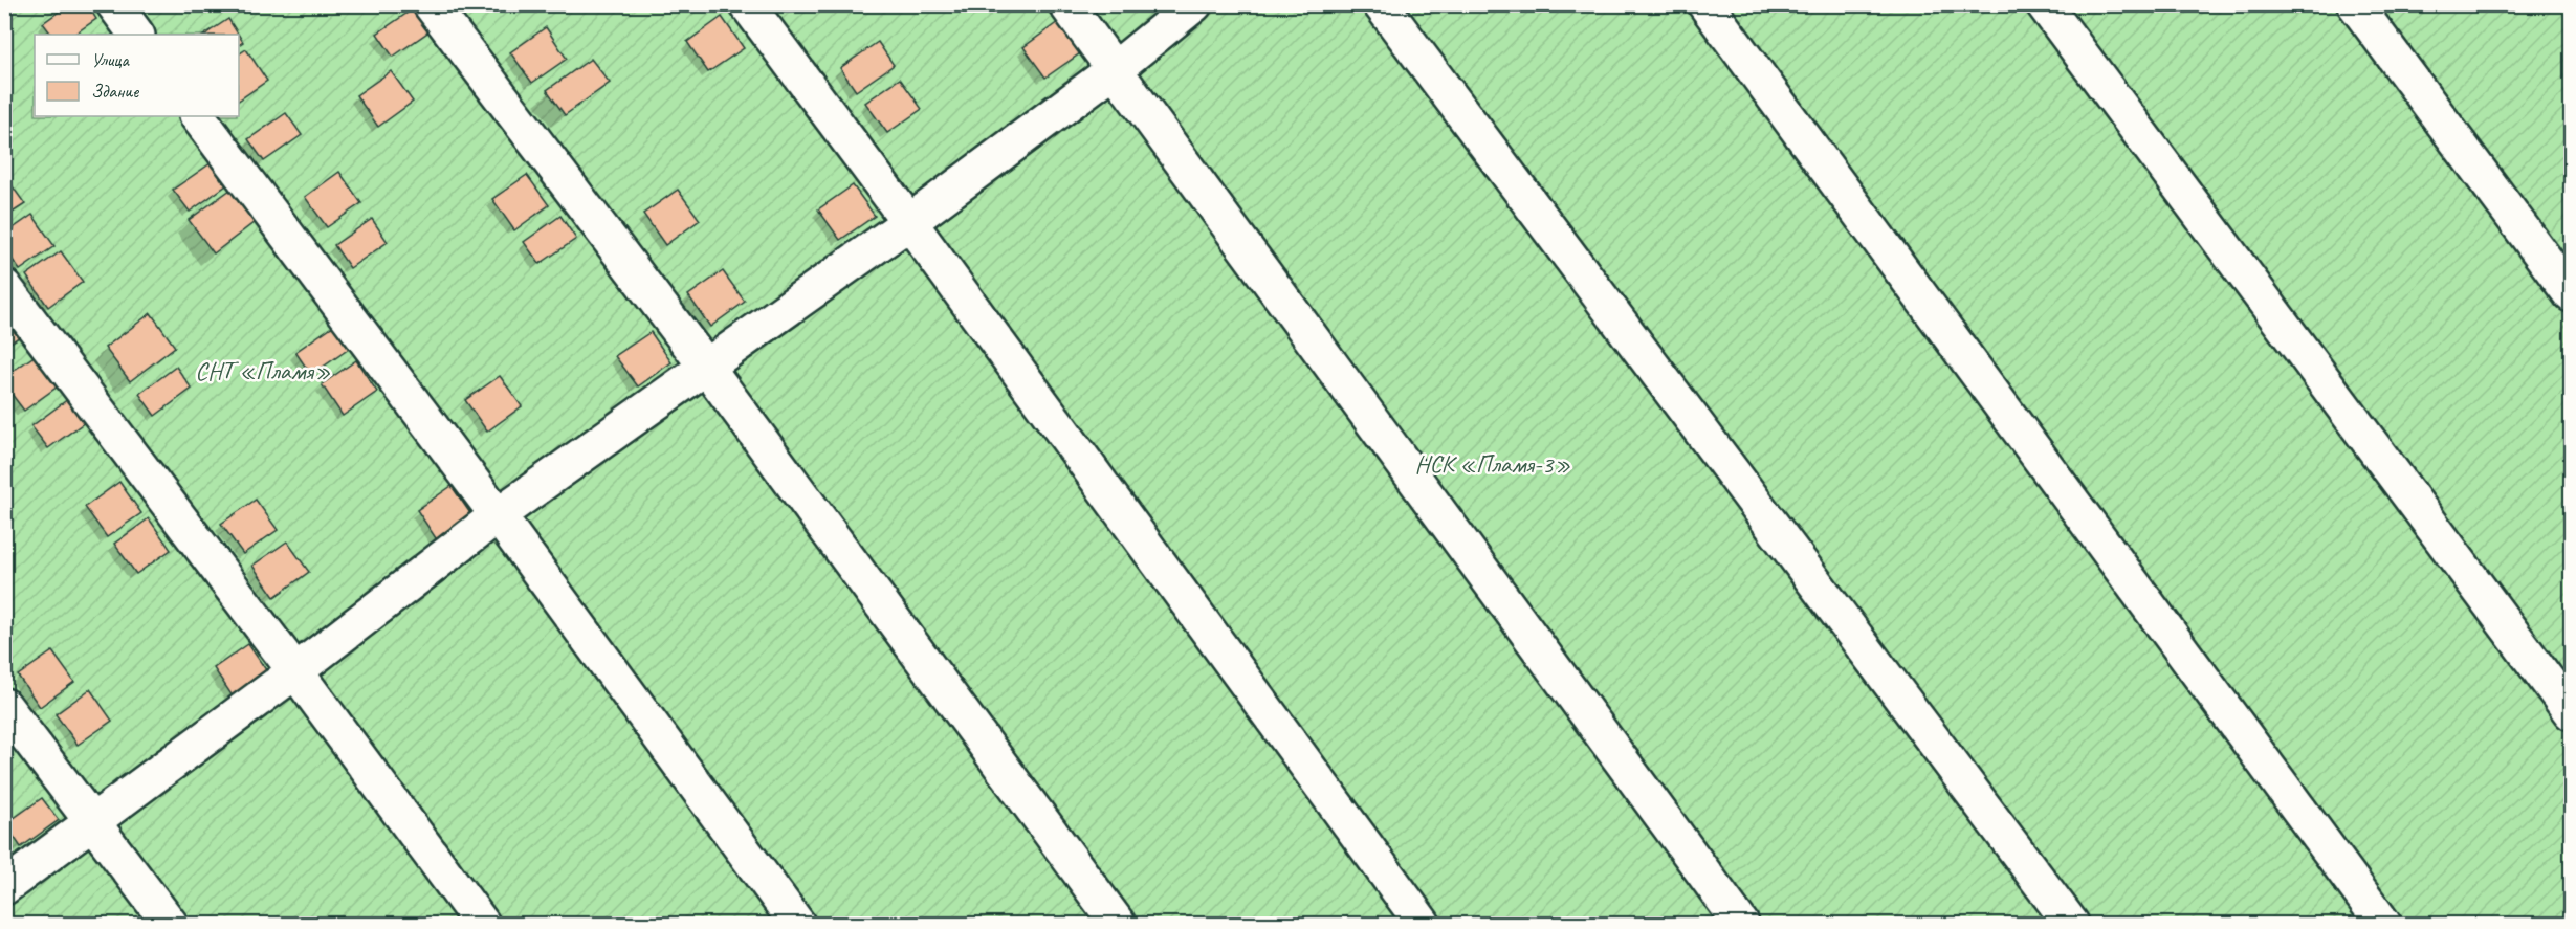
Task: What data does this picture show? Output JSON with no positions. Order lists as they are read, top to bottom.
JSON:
{
  "parks": ["СНТ «Пламя»", "НСК «Пламя-3»"],
  "legend": ["Улица", "Здание"]
}
